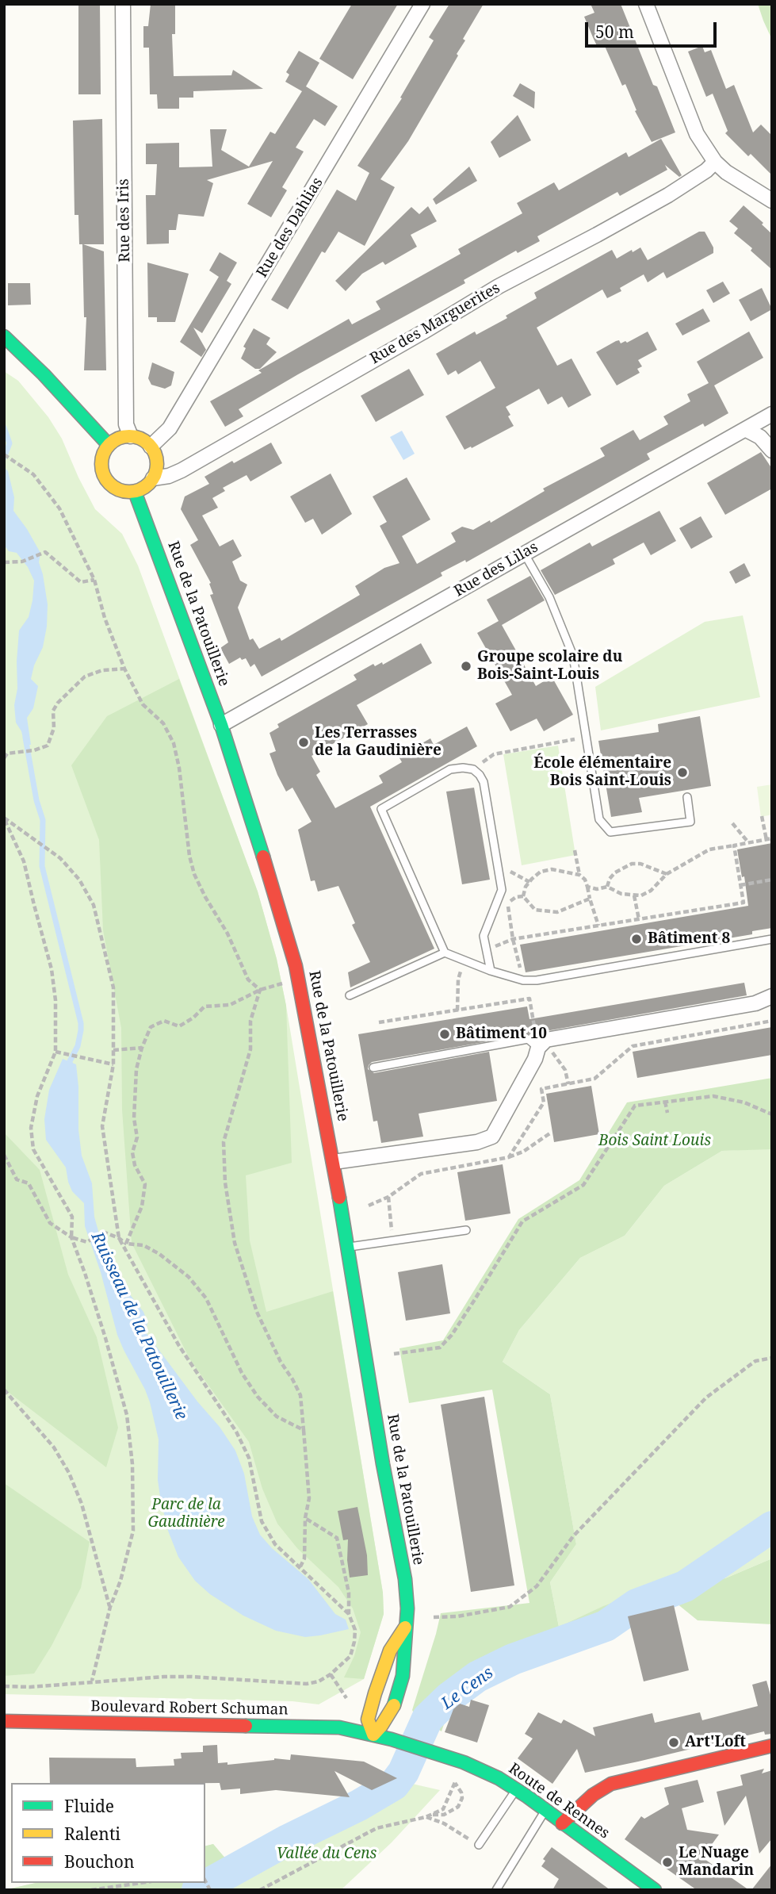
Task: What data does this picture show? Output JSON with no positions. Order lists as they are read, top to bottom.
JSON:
{
  "streets": {
    "street": [
      "Rue des Iris",
      "Rue des Dahlias",
      "Rue des Marguerites",
      "Rue des Lilas",
      "Rue de la Patouillerie",
      "Boulevard Robert Schuman",
      "Route de Rennes"
    ]
  },
  "crossings": [
    ["Rue des Iris", "Rue des Dahlias"],
    ["Rue des Iris", "Rue des Marguerites"],
    ["Rue des Iris", "Rue de la Patouillerie"],
    ["Rue des Dahlias", "Rue des Marguerites"],
    ["Rue des Dahlias", "Rue de la Patouillerie"],
    ["Rue des Marguerites", "Rue de la Patouillerie"],
    ["Rue des Lilas", "Rue de la Patouillerie"],
    ["Rue de la Patouillerie", "Boulevard Robert Schuman"],
    ["Rue de la Patouillerie", "Route de Rennes"],
    ["Boulevard Robert Schuman", "Route de Rennes"]
  ],
  "water": ["Ruisseau de la Patouillerie", "Le Cens"],
  "parks": ["Bois Saint Louis", "Parc de la Gaudinière", "Vallée du Cens"],
  "places": [
    "Groupe scolaire du Bois-Saint-Louis",
    "Les Terrasses de la Gaudinière",
    "École élémentaire Bois Saint-Louis",
    "Bâtiment 8",
    "Bâtiment 10",
    "Art'Loft",
    "Le Nuage Mandarin"
  ],
  "legend": ["Fluide", "Ralenti", "Bouchon"],
  "scale_bar": "50 m"
}
